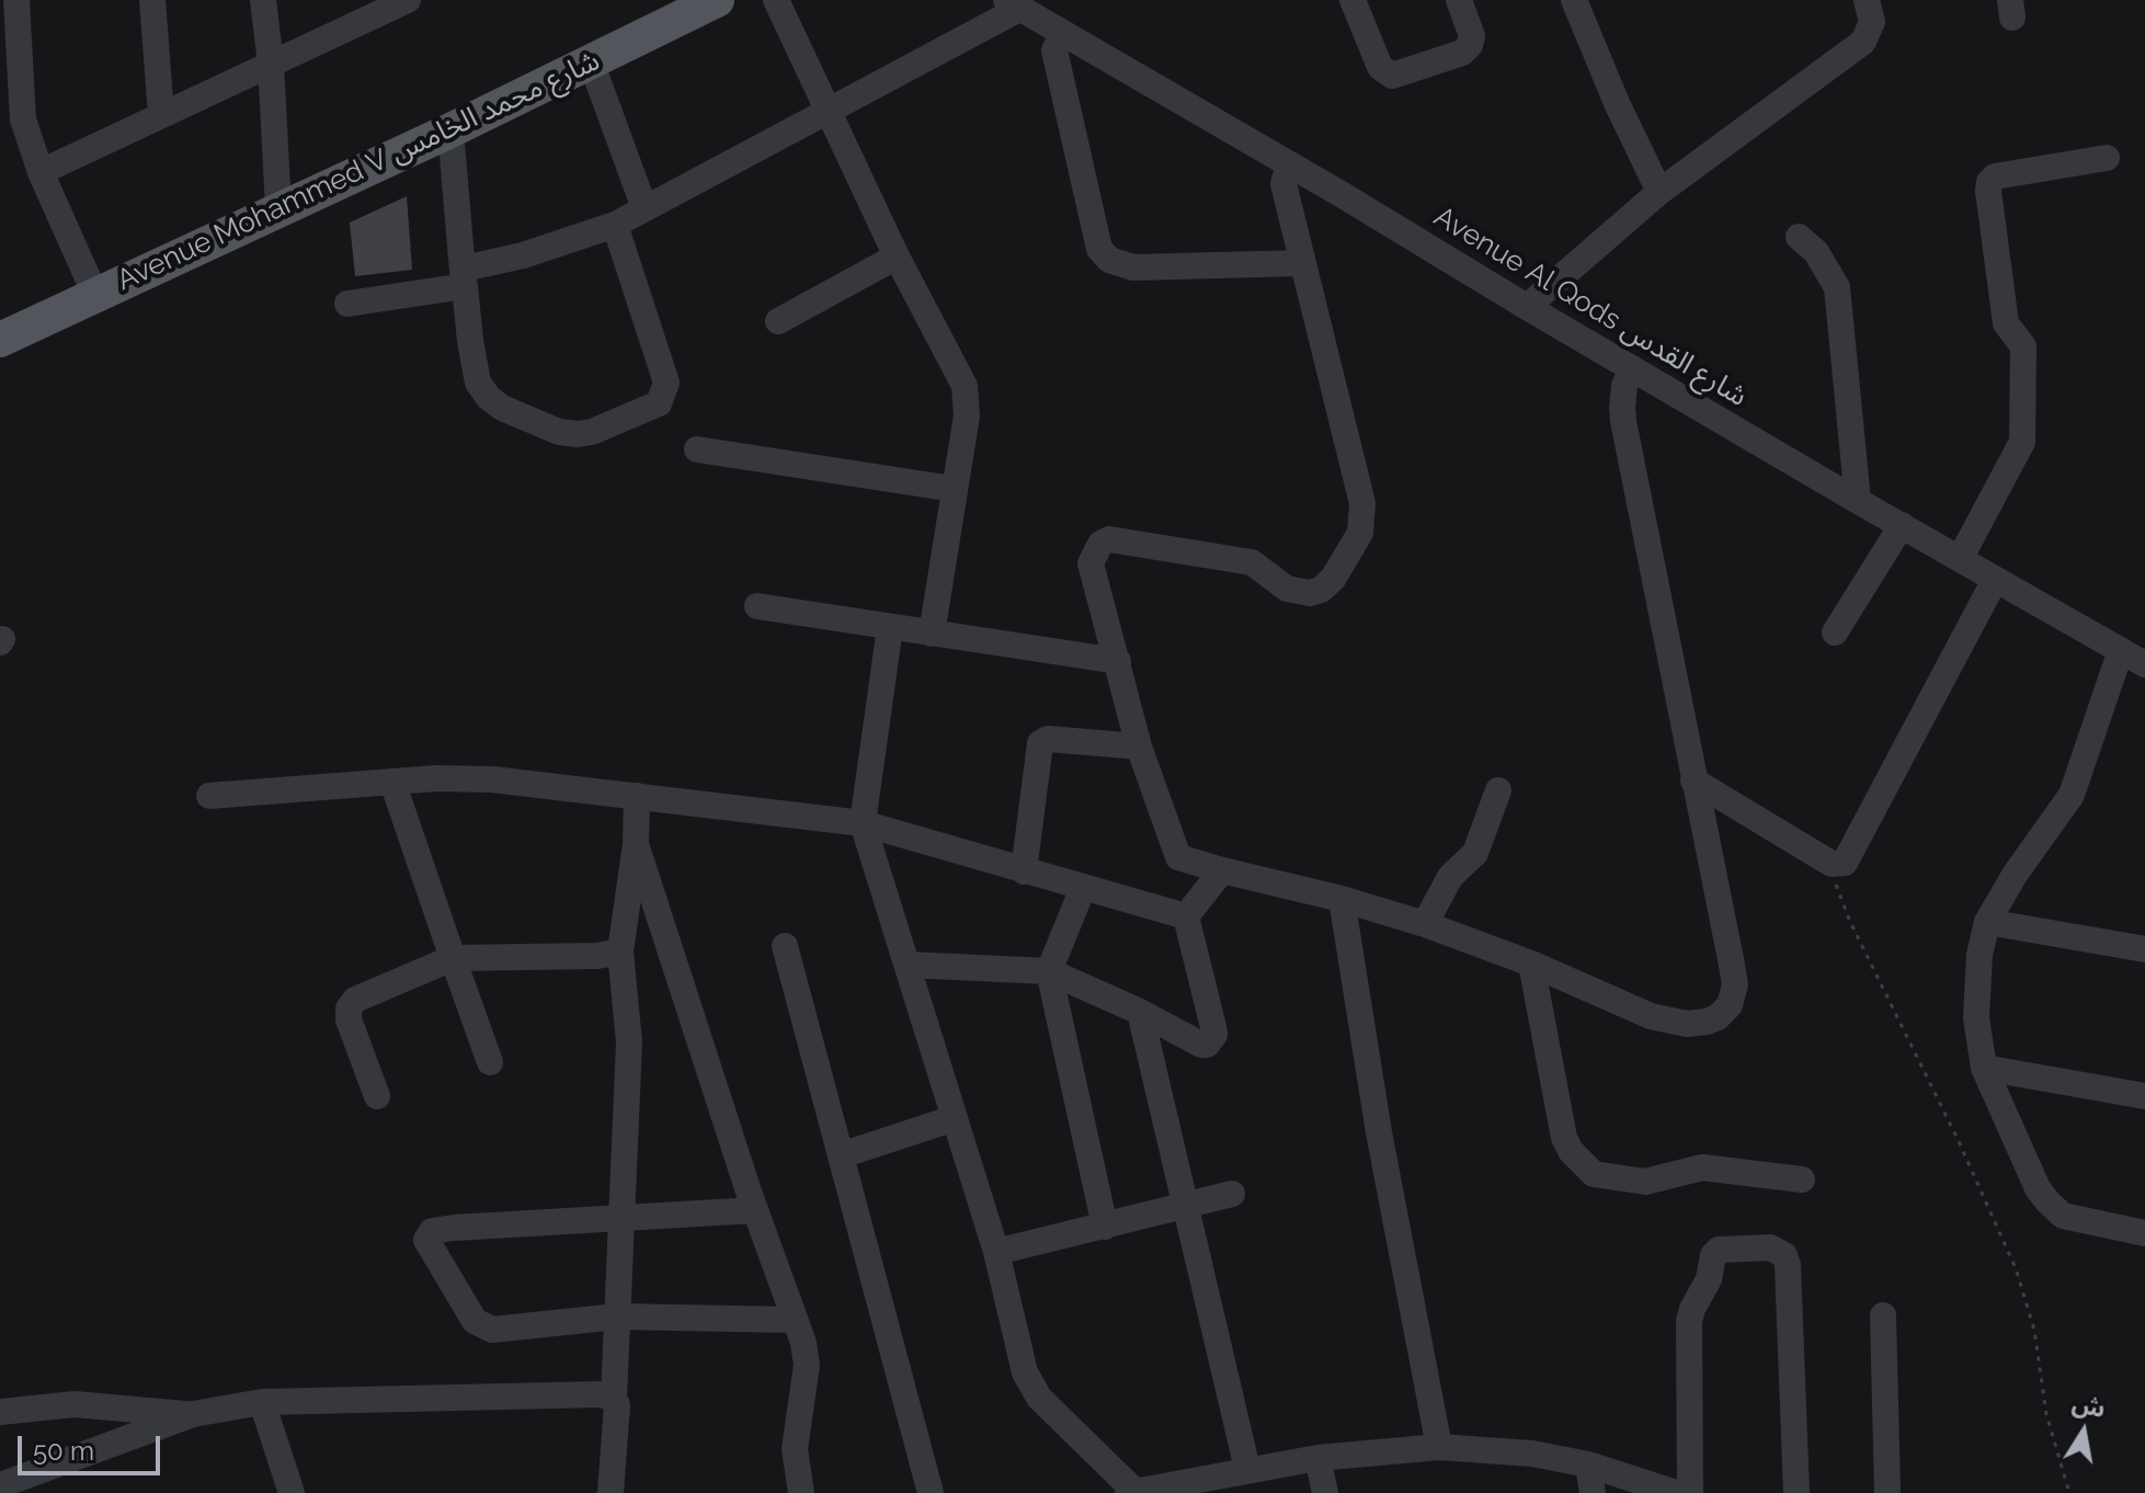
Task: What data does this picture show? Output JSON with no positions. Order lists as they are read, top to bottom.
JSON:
{
  "streets": {
    "main road": ["Avenue Mohammed V شارع محمد الخامس"],
    "street": ["Avenue Al Qods شارع القدس"]
  },
  "scale_bar": "50 m",
  "north": "top"
}
